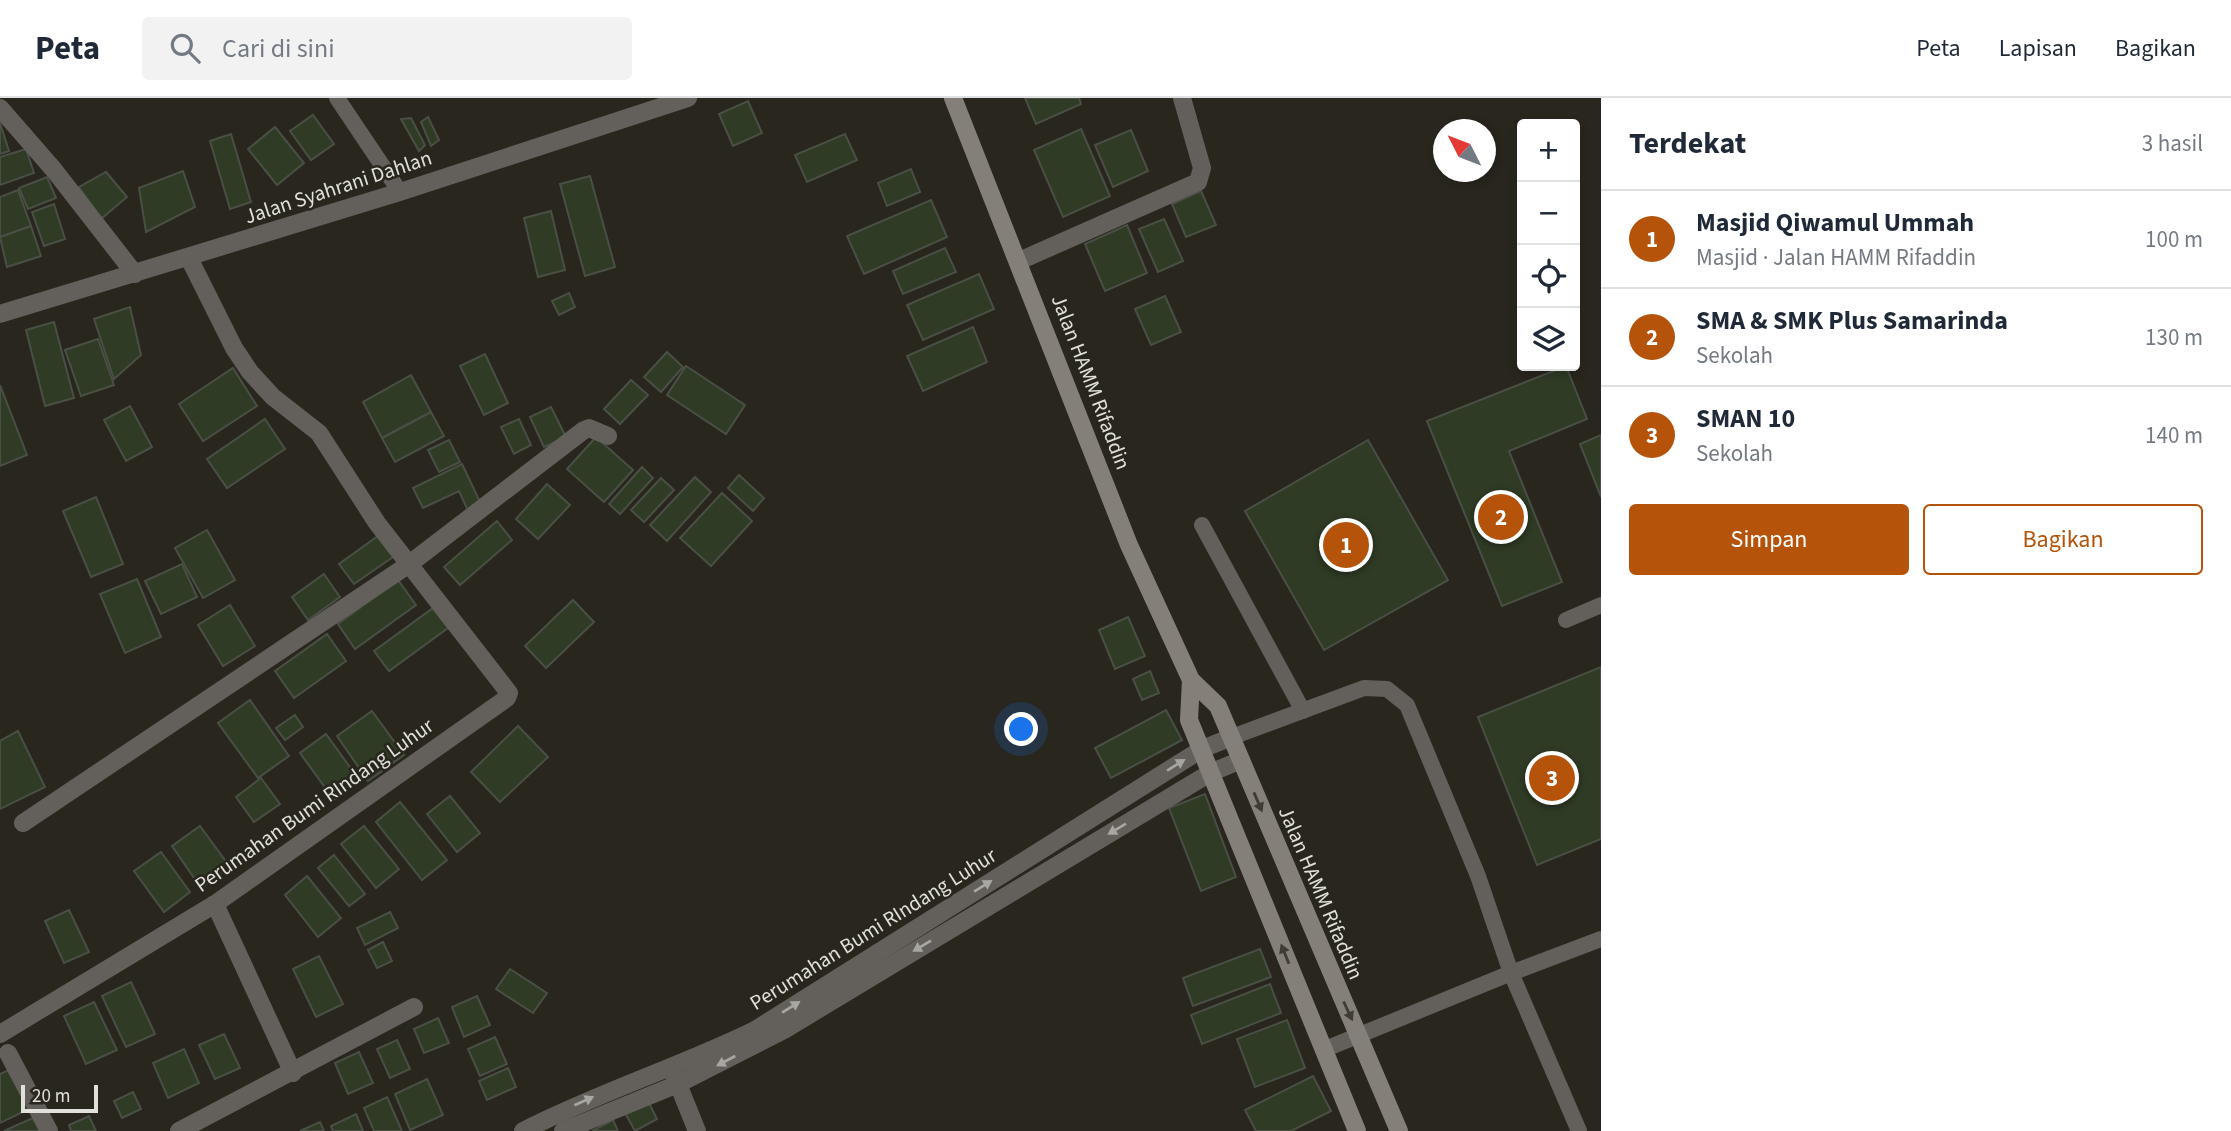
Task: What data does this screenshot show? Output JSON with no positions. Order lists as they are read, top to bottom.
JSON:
{
  "streets": {
    "main road": ["Jalan HAMM Rifaddin"],
    "street": ["Jalan Syahrani Dahlan", "Perumahan Bumi RIndang Luhur"]
  },
  "crossings": [
    ["Jalan HAMM Rifaddin", "Perumahan Bumi RIndang Luhur"]
  ],
  "scale_bar": "20 m",
  "north": "top left",
  "page": {
    "header": "Peta",
    "search": "Cari di sini",
    "nav": ["Peta", "Lapisan", "Bagikan"],
    "heading": ["Terdekat", "3 hasil"],
    "map_buttons": ["+", "−"],
    "list": [
      {
        "mark": "1",
        "name": "Masjid Qiwamul Ummah",
        "note": "Masjid · Jalan HAMM Rifaddin",
        "value": "100 m"
      },
      {
        "mark": "2",
        "name": "SMA & SMK Plus Samarinda",
        "note": "Sekolah",
        "value": "130 m"
      },
      {
        "mark": "3",
        "name": "SMAN 10",
        "note": "Sekolah",
        "value": "140 m"
      }
    ],
    "buttons": ["Simpan", "Bagikan"],
    "pins": ["2", "1", "3"],
    "scale": "20 m"
  }
}
